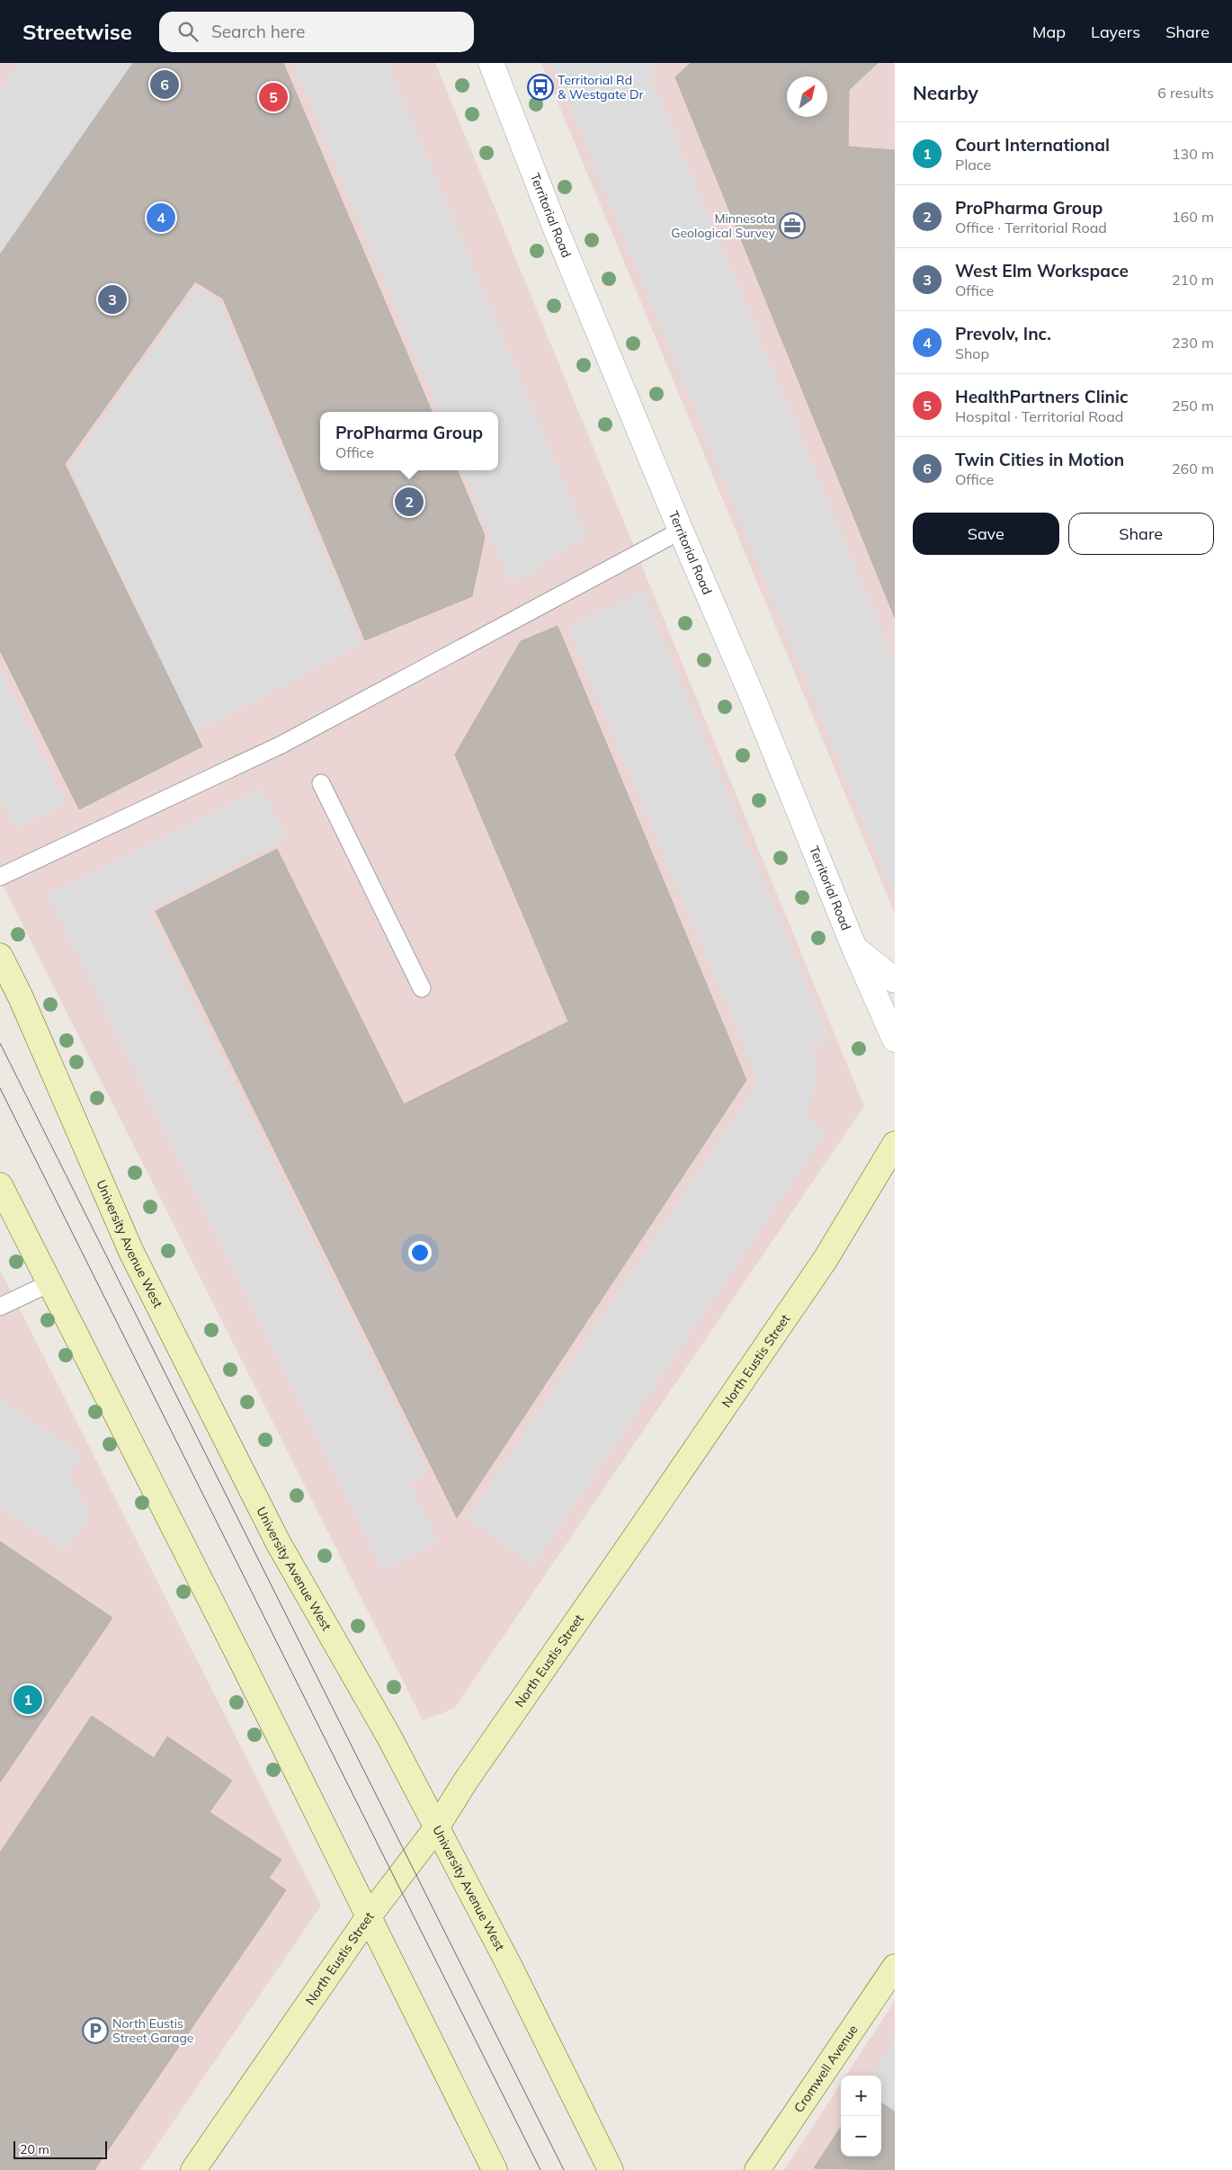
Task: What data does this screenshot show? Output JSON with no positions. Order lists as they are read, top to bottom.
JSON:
{
  "streets": {
    "main road": ["University Avenue West", "North Eustis Street", "Cromwell Avenue"],
    "street": ["Territorial Road"]
  },
  "crossings": [
    ["University Avenue West", "North Eustis Street"]
  ],
  "places": {
    "bus stop": ["Territorial Rd & Westgate Dr"],
    "office": ["Minnesota Geological Survey"],
    "parking": ["North Eustis Street Garage"]
  },
  "scale_bar": "20 m",
  "north": "top right",
  "page": {
    "header": "Streetwise",
    "search": "Search here",
    "nav": ["Map", "Layers", "Share"],
    "heading": ["Nearby", "6 results"],
    "pins": [
      "6",
      "5",
      "4",
      "3",
      "2",
      "1"
    ],
    "list": [
      {
        "mark": "1",
        "name": "Court International",
        "note": "Place",
        "value": "130 m"
      },
      {
        "mark": "2",
        "name": "ProPharma Group",
        "note": "Office · Territorial Road",
        "value": "160 m"
      },
      {
        "mark": "3",
        "name": "West Elm Workspace",
        "note": "Office",
        "value": "210 m"
      },
      {
        "mark": "4",
        "name": "Prevolv, Inc.",
        "note": "Shop",
        "value": "230 m"
      },
      {
        "mark": "5",
        "name": "HealthPartners Clinic",
        "note": "Hospital · Territorial Road",
        "value": "250 m"
      },
      {
        "mark": "6",
        "name": "Twin Cities in Motion",
        "note": "Office",
        "value": "260 m"
      }
    ],
    "popup": ["ProPharma Group", "Office"],
    "buttons": ["Save", "Share"],
    "map_buttons": ["+", "−"],
    "scale": "20 m"
  }
}
